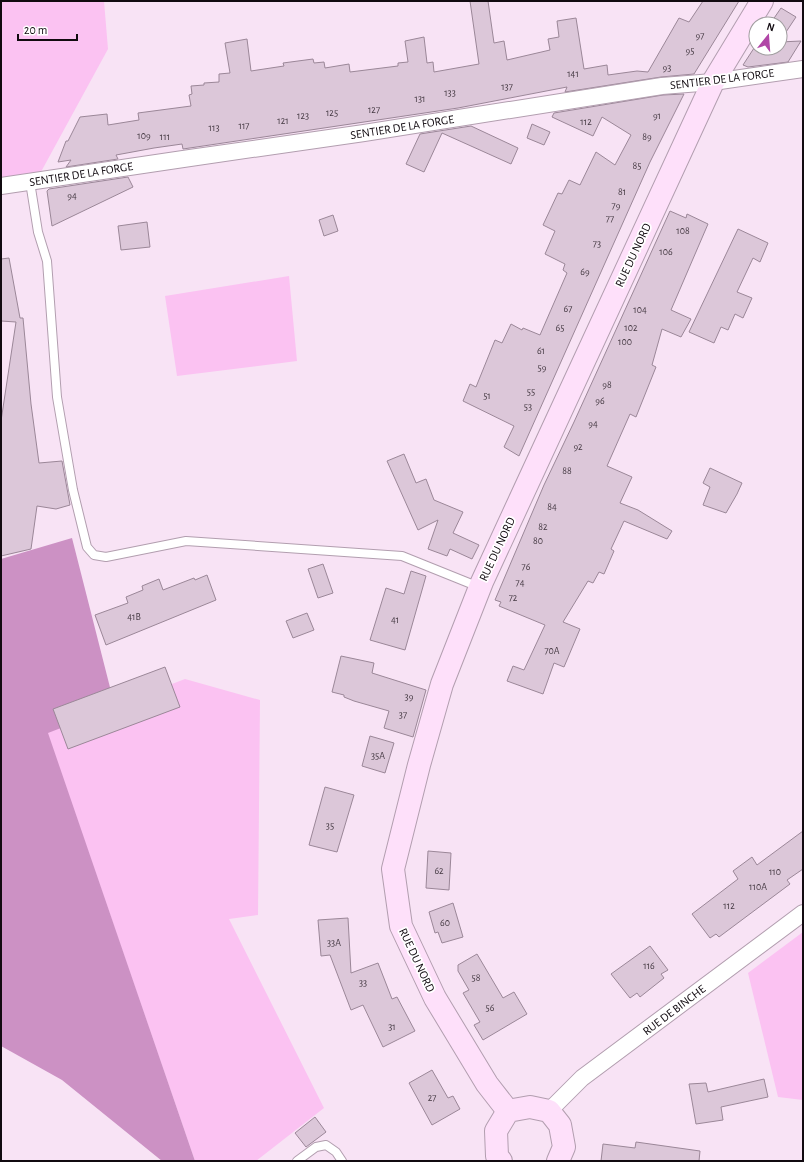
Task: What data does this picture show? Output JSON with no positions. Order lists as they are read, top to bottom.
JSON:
{
  "streets": {
    "street": ["SENTIER DE LA FORGE", "RUE DU NORD", "RUE DE BINCHE"]
  },
  "crossings": [
    ["SENTIER DE LA FORGE", "RUE DU NORD"]
  ],
  "house_numbers": [
    "97",
    "95",
    "93",
    "141",
    "137",
    "133",
    "131",
    "127",
    "125",
    "123",
    "91",
    "121",
    "112",
    "117",
    "113",
    "109",
    "111",
    "89",
    "85",
    "81",
    "94",
    "79",
    "77",
    "108",
    "73",
    "106",
    "69",
    "67",
    "104",
    "65",
    "102",
    "100",
    "61",
    "59",
    "98",
    "55",
    "51",
    "96",
    "53",
    "94",
    "92",
    "88",
    "84",
    "82",
    "80",
    "76",
    "74",
    "72",
    "41B",
    "41",
    "70A",
    "39",
    "37",
    "35A",
    "35",
    "62",
    "110",
    "110A",
    "112",
    "60",
    "33A",
    "116",
    "58",
    "33",
    "56",
    "31",
    "27"
  ],
  "scale_bar": "20 m",
  "north": "top"
}
